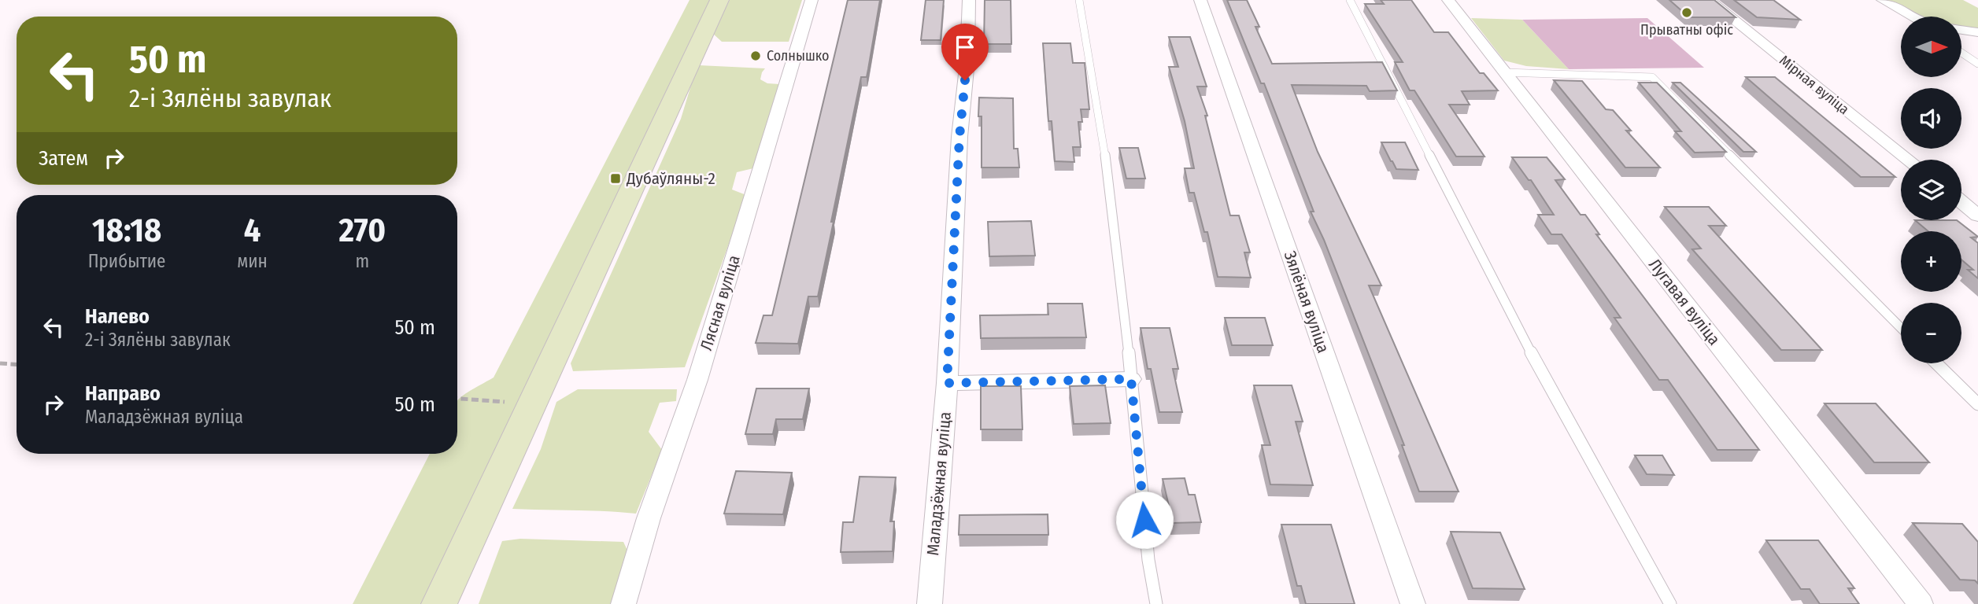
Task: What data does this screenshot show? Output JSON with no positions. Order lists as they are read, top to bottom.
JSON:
{
  "streets": {
    "street": [
      "Мірная вуліца",
      "Зялёная вуліца",
      "Лугавая вуліца",
      "Лясная вуліца",
      "Маладзёжная вуліца"
    ]
  },
  "places": {
    "other": ["Прыватны офіс", "Солнышко"],
    "transit": ["Дубаўляны-2"]
  },
  "north": "right",
  "page": {
    "map_buttons": ["+", "−"],
    "turn": ["50 m", "2-і Зялёны завулак"],
    "then": "Затем",
    "eta": [
      "18:18",
      "Прибытие",
      "4",
      "мин",
      "270",
      "m"
    ],
    "list": [
      {
        "name": "Налево",
        "note": "2-і Зялёны завулак",
        "value": "50 m"
      },
      {
        "name": "Направо",
        "note": "Маладзёжная вуліца",
        "value": "50 m"
      }
    ]
  }
}
